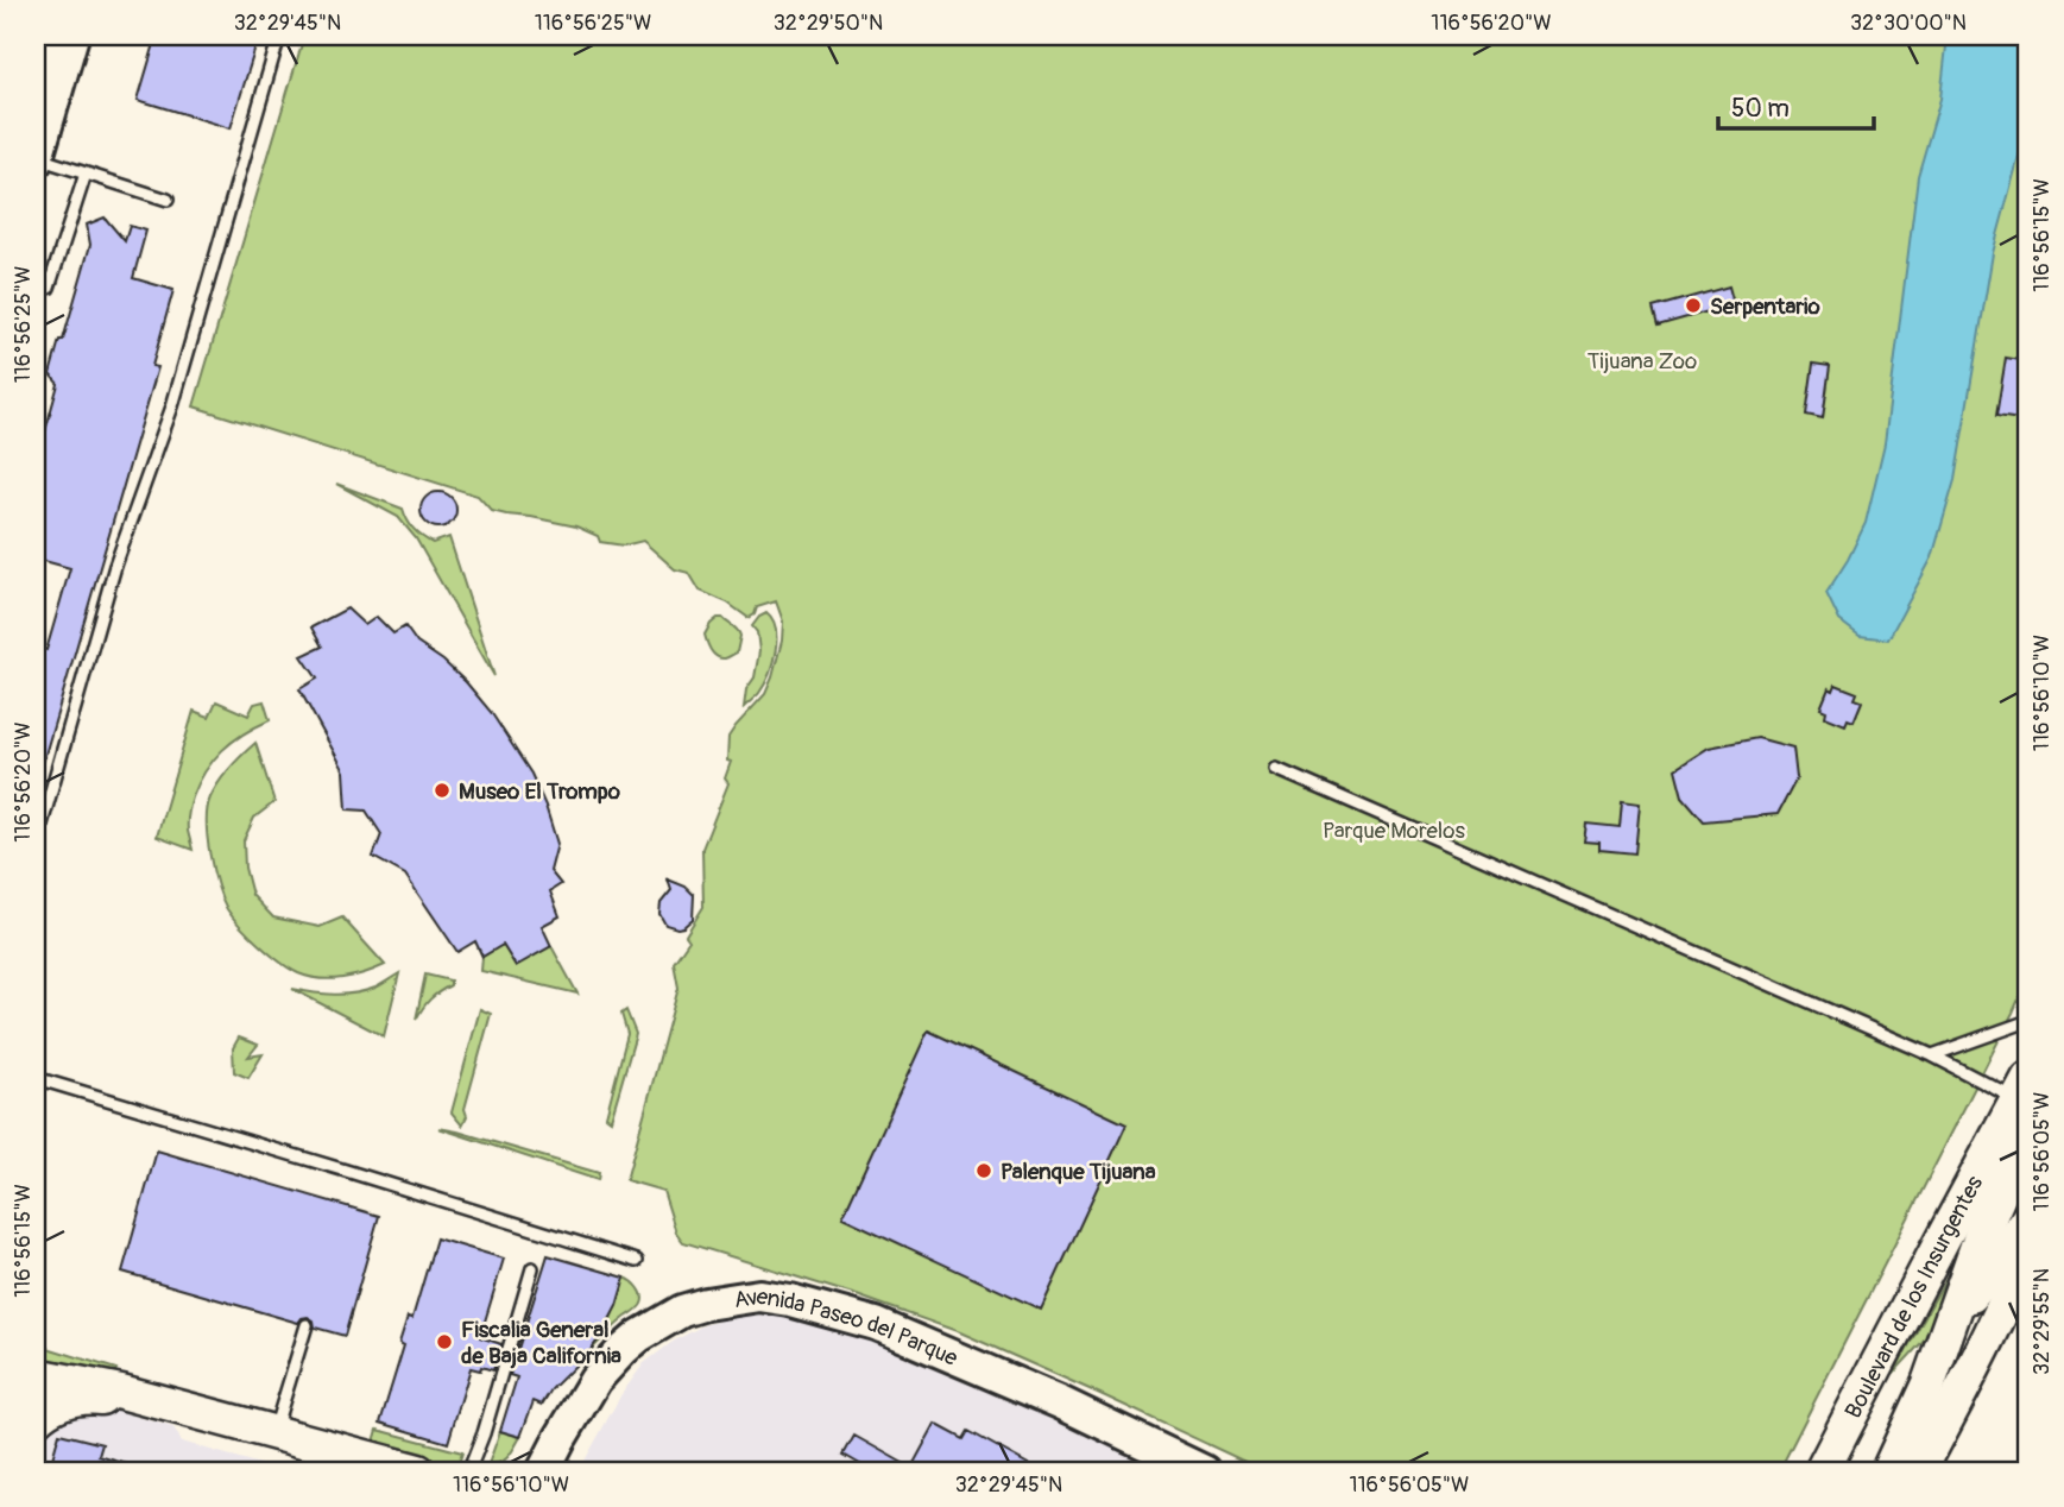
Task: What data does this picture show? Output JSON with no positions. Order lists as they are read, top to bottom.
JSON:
{
  "streets": {
    "main road": ["Boulevard de los Insurgentes", "Avenida Paseo del Parque"]
  },
  "parks": ["Tijuana Zoo", "Parque Morelos"],
  "places": [
    "Serpentario",
    "Museo El Trompo",
    "Palenque Tijuana",
    "Fiscalia General de Baja California"
  ],
  "scale_bar": "50 m",
  "coordinates": [
    "32°29'45\"N",
    "116°56'25\"W",
    "32°29'50\"N",
    "116°56'20\"W",
    "32°30'00\"N",
    "116°56'15\"W",
    "116°56'10\"W",
    "116°56'05\"W",
    "32°29'55\"N"
  ]
}
